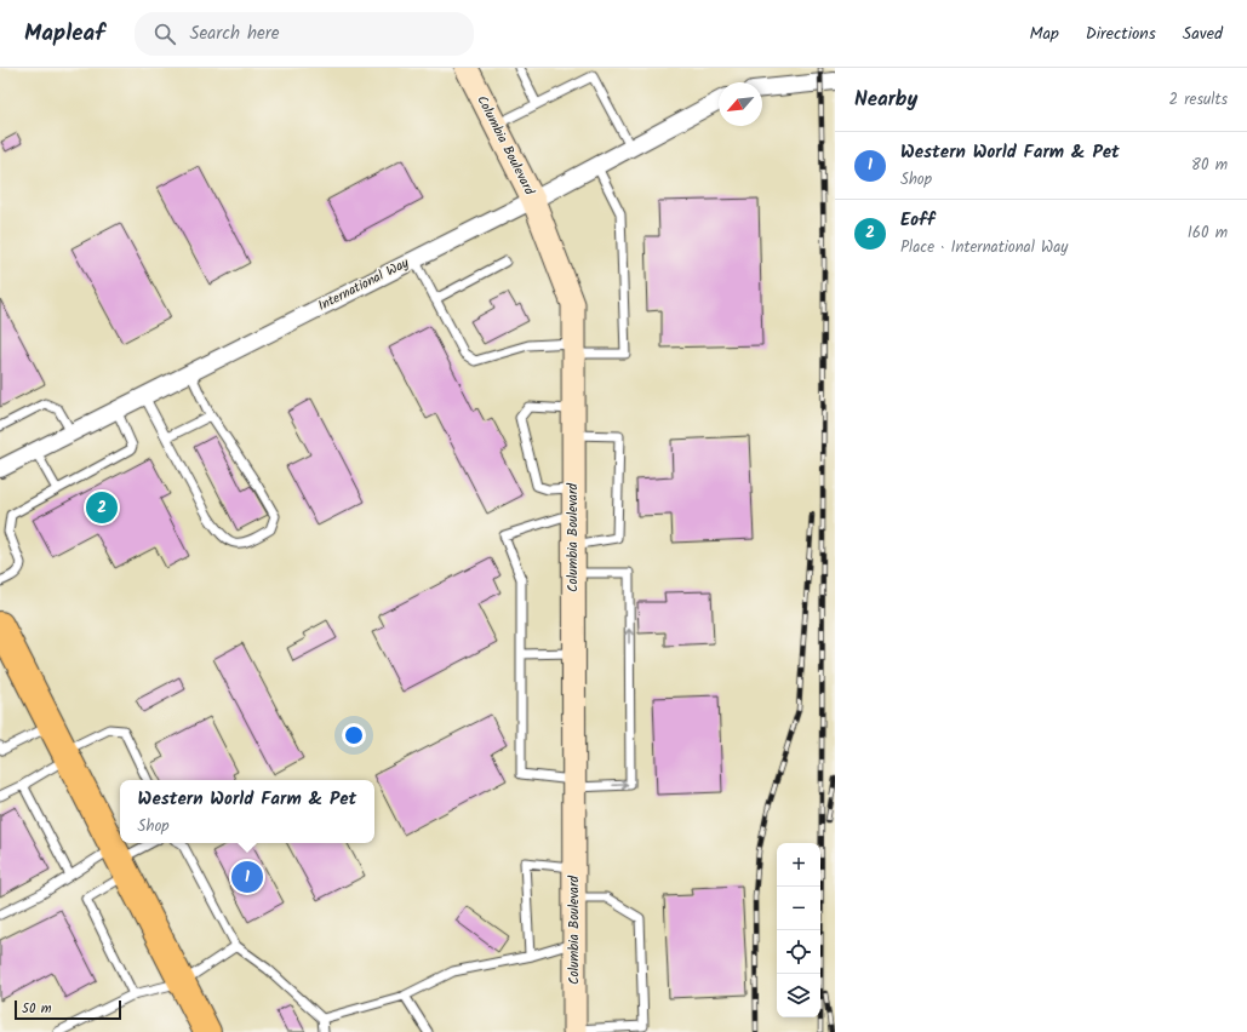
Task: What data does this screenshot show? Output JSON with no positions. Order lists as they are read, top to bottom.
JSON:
{
  "streets": {
    "street": ["Columbia Boulevard", "International Way"]
  },
  "crossings": [
    ["Columbia Boulevard", "International Way"]
  ],
  "scale_bar": "50 m",
  "north": "bottom left",
  "page": {
    "header": "Mapleaf",
    "search": "Search here",
    "nav": ["Map", "Directions", "Saved"],
    "heading": ["Nearby", "2 results"],
    "list": [
      {
        "mark": "1",
        "name": "Western World Farm & Pet",
        "note": "Shop",
        "value": "80 m"
      },
      {
        "mark": "2",
        "name": "Eoff",
        "note": "Place · International Way",
        "value": "160 m"
      }
    ],
    "pins": ["2", "1"],
    "popup": ["Western World Farm & Pet", "Shop"],
    "map_buttons": ["+", "−"],
    "scale": "50 m"
  }
}
